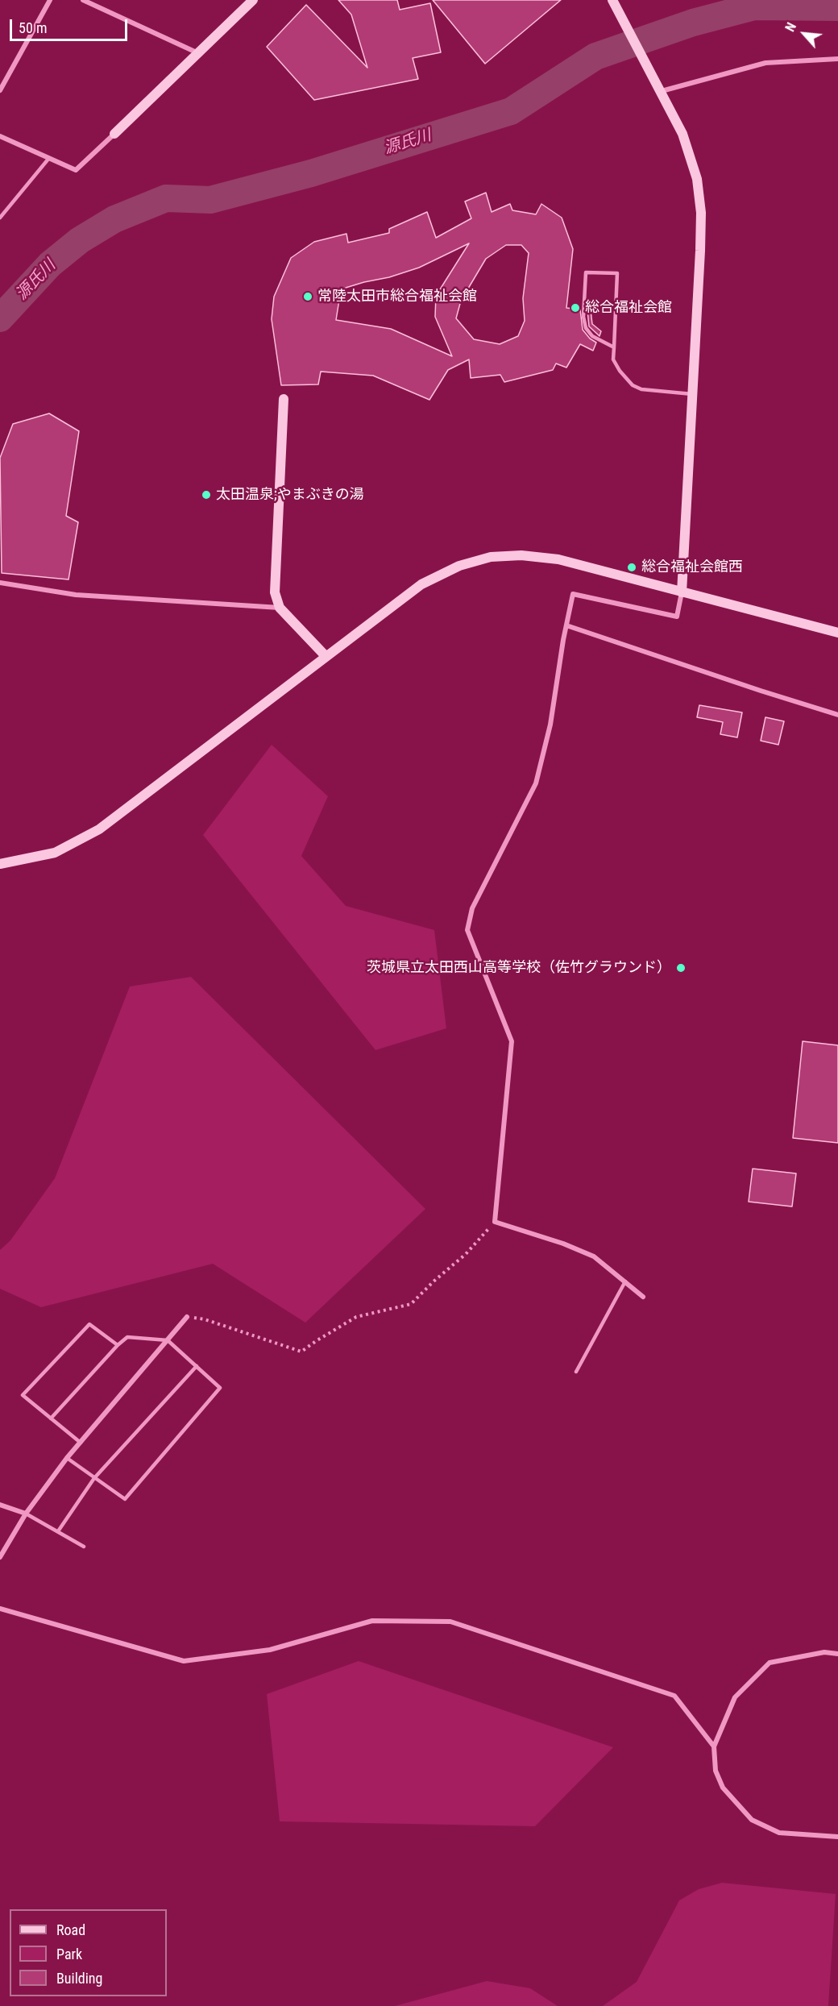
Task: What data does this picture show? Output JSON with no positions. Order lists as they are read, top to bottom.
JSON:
{
  "water": ["源氏川"],
  "places": [
    "常陸太田市総合福祉会館",
    "総合福祉会館",
    "太田温泉;やまぶきの湯",
    "総合福祉会館西",
    "茨城県立太田西山高等学校（佐竹グラウンド）"
  ],
  "legend": ["Road", "Park", "Building"],
  "scale_bar": "50 m",
  "north": "top left"
}
